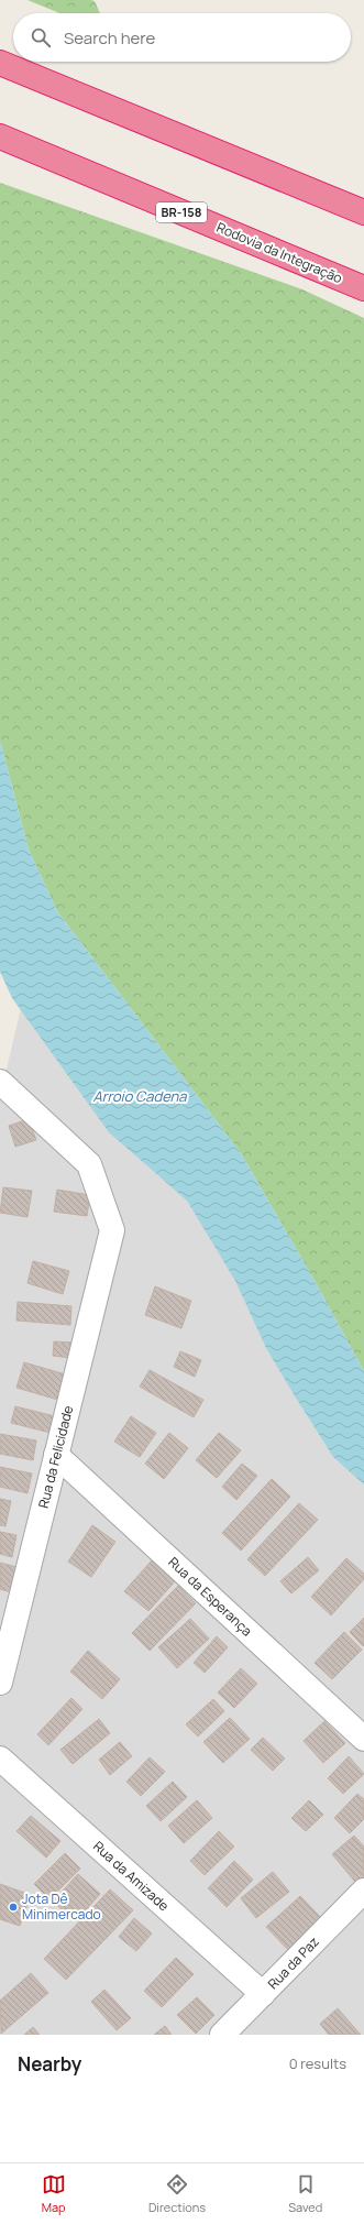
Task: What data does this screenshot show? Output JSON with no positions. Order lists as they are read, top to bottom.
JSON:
{
  "streets": {
    "highway": ["BR-158", "Rodovia da Integração"],
    "street": [
      "Rua da Felicidade",
      "Rua da Esperança",
      "Rua da Amizade",
      "Rua da Paz"
    ]
  },
  "crossings": [
    ["Rua da Felicidade", "Rua da Esperança"],
    ["Rua da Amizade", "Rua da Paz"]
  ],
  "water": ["Arroio Cadena"],
  "places": ["Jota Dê Minimercado"],
  "page": {
    "search": "Search here",
    "heading": ["Nearby", "0 results"],
    "nav": ["Map", "Directions", "Saved"]
  }
}
